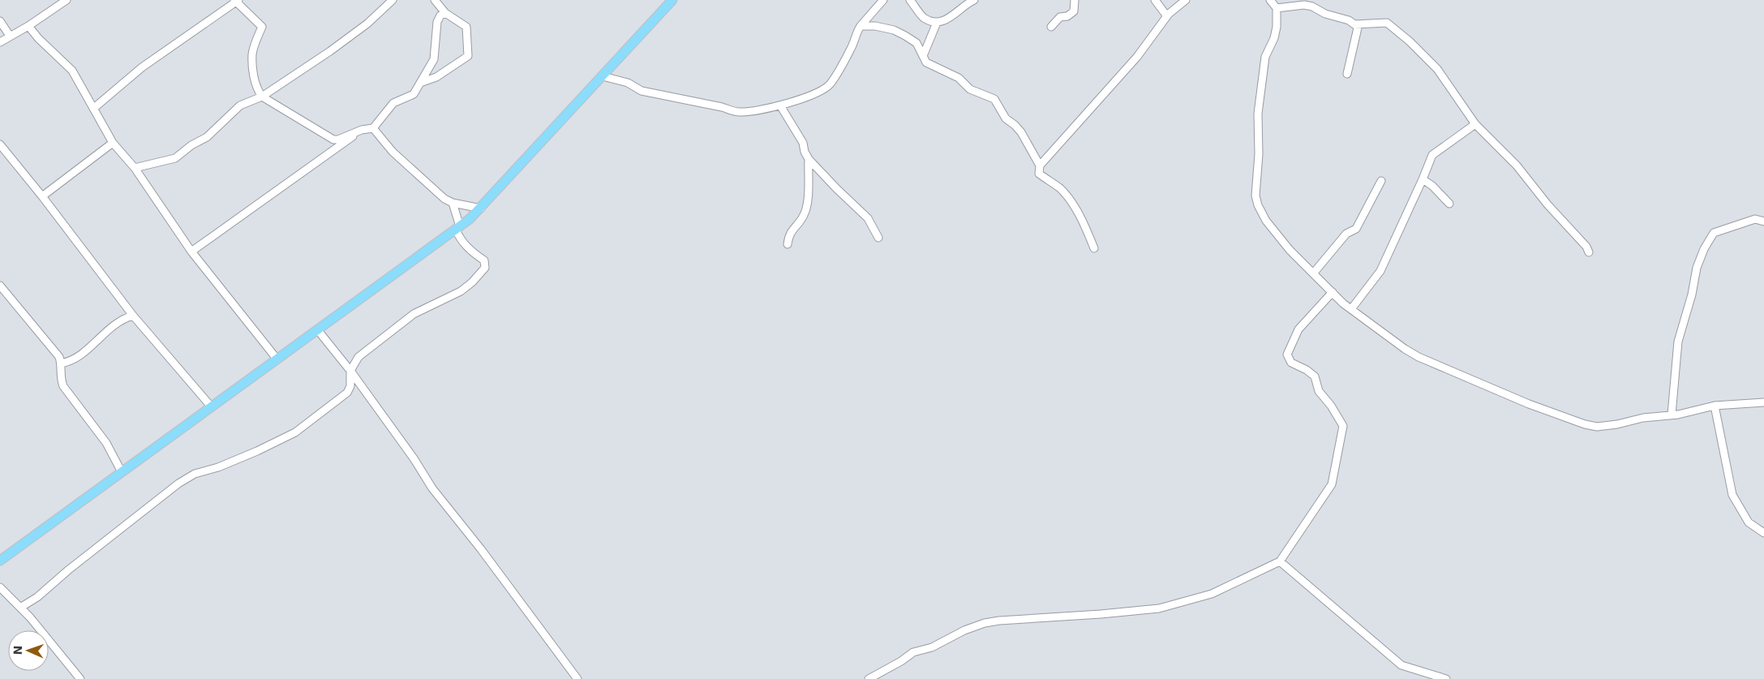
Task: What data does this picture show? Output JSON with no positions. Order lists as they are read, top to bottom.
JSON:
{
  "north": "left"
}
